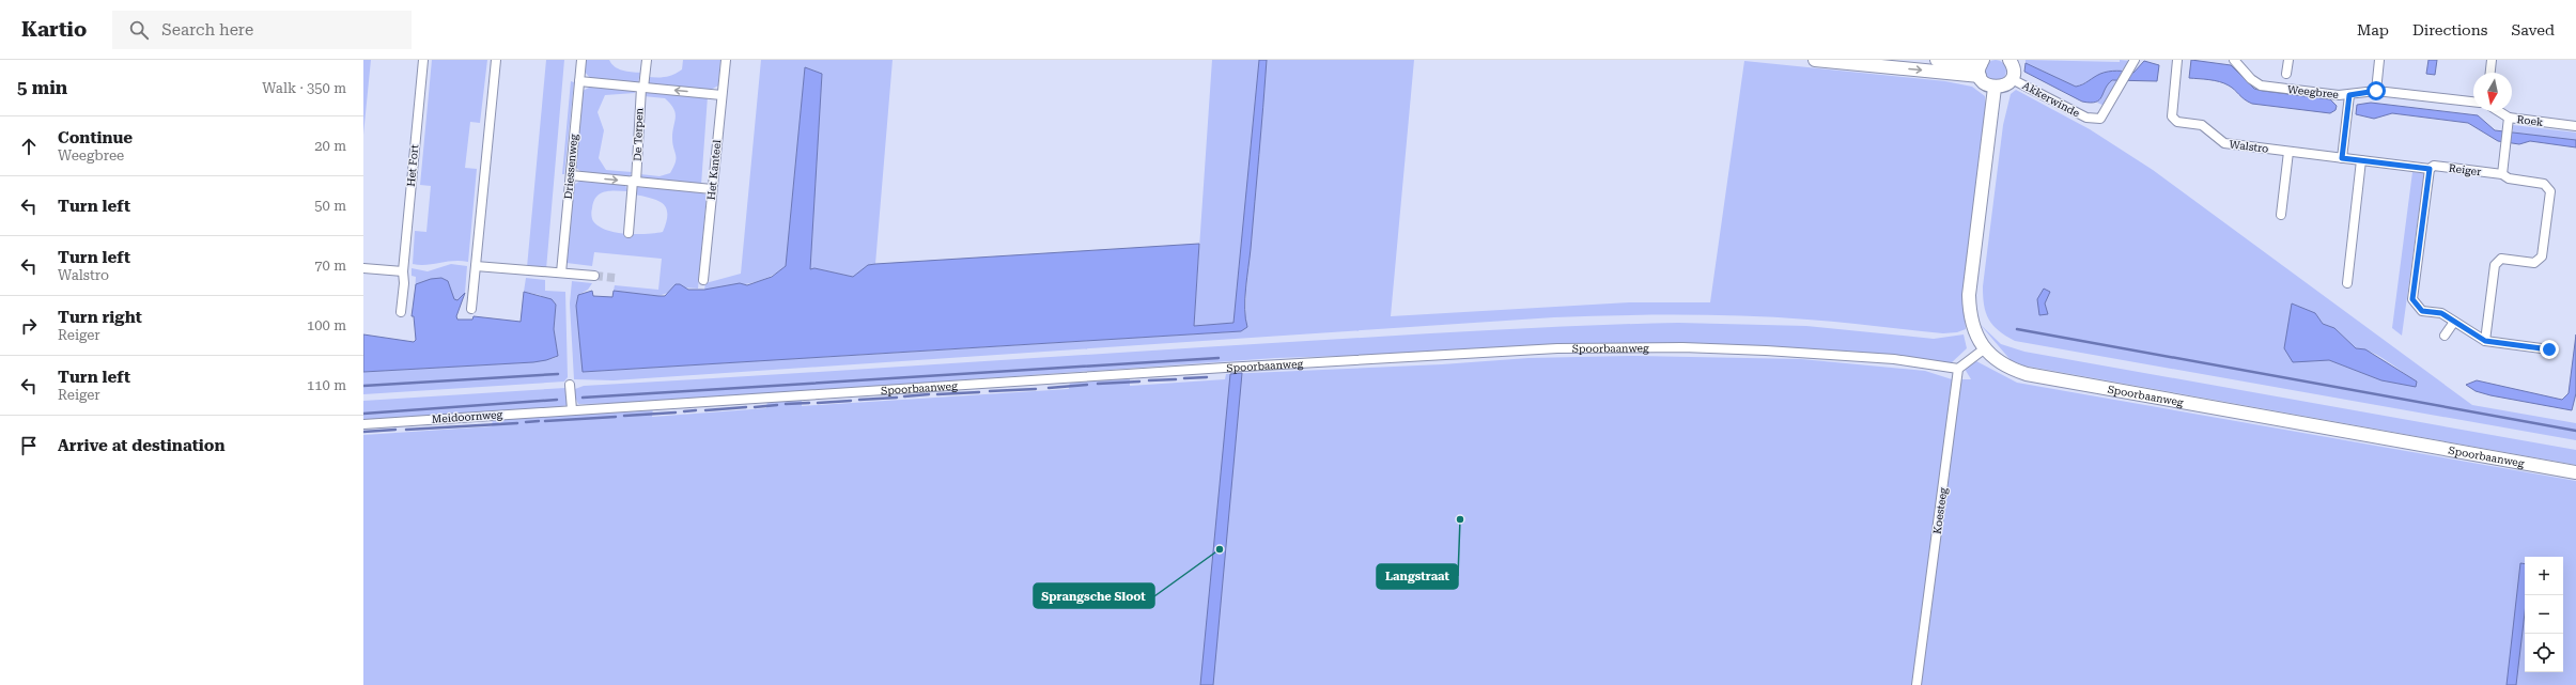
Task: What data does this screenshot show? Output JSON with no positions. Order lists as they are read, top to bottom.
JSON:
{
  "streets": {
    "street": [
      "Weegbree",
      "Akkerwinde",
      "Roek",
      "De Terpen",
      "Walstro",
      "Het Fort",
      "Driessenweg",
      "Het Kanteel",
      "Reiger",
      "Spoorbaanweg",
      "Meidoornweg",
      "Koesteeg"
    ]
  },
  "crossings": [
    ["Walstro", "Reiger"],
    ["Spoorbaanweg", "Meidoornweg"],
    ["Spoorbaanweg", "Koesteeg"]
  ],
  "places": ["Langstraat", "Sprangsche Sloot"],
  "north": "bottom",
  "page": {
    "header": "Kartio",
    "search": "Search here",
    "nav": ["Map", "Directions", "Saved"],
    "heading": ["5 min", "Walk · 350 m"],
    "list": [
      ["Continue", "Weegbree", "20 m"],
      ["Turn left", "50 m"],
      ["Turn left", "Walstro", "70 m"],
      ["Turn right", "Reiger", "100 m"],
      ["Turn left", "Reiger", "110 m"],
      "Arrive at destination"
    ],
    "map_buttons": ["+", "−"]
  }
}
